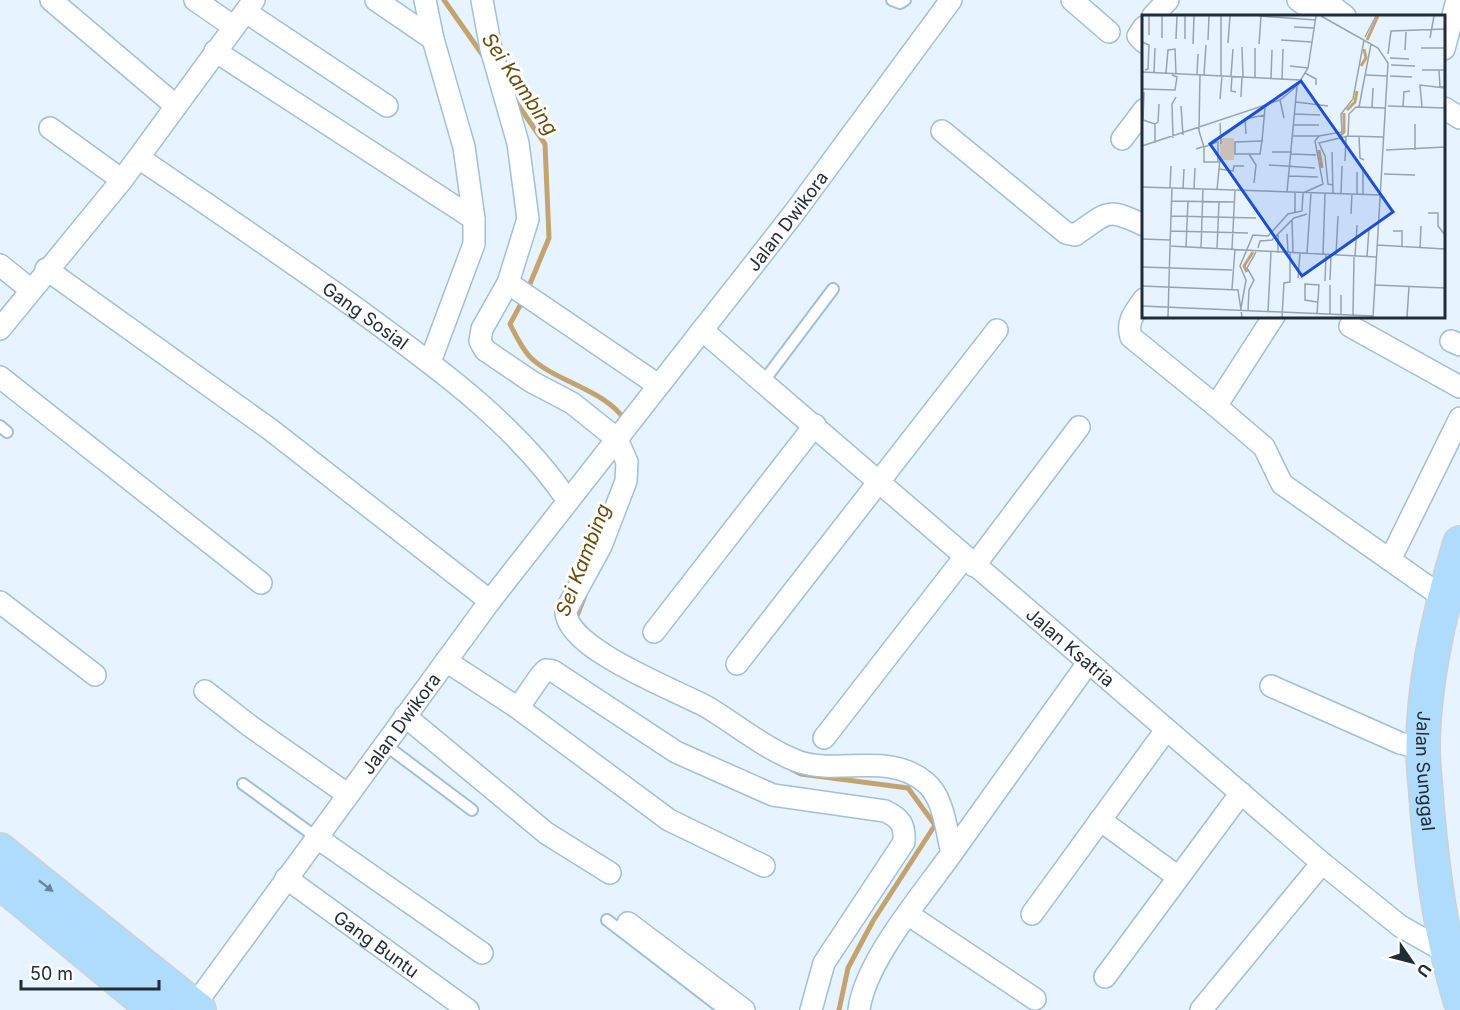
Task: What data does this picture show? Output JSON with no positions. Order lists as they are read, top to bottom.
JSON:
{
  "streets": {
    "main road": ["Jalan Sunggal"],
    "street": [
      "Jalan Dwikora",
      "Gang Sosial",
      "Jalan Ksatria",
      "Gang Buntu"
    ]
  },
  "crossings": [
    ["Jalan Dwikora", "Gang Sosial"],
    ["Jalan Dwikora", "Jalan Ksatria"],
    ["Jalan Dwikora", "Gang Buntu"],
    ["Jalan Ksatria", "Jalan Sunggal"]
  ],
  "water": ["Sei Kambing"],
  "scale_bar": "50 m",
  "north": "bottom right"
}
